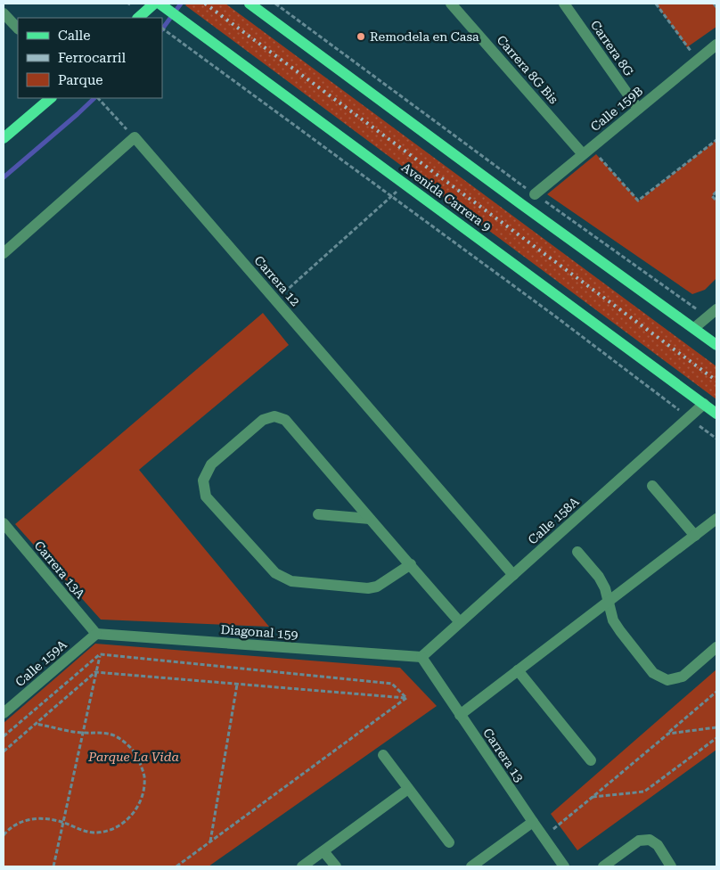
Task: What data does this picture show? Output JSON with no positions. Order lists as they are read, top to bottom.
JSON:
{
  "streets": {
    "main road": ["Avenida Carrera 9"],
    "street": [
      "Carrera 8G",
      "Carrera 8G Bis",
      "Calle 159B",
      "Carrera 12",
      "Calle 158A",
      "Carrera 13A",
      "Diagonal 159",
      "Calle 159A",
      "Carrera 13"
    ]
  },
  "crossings": [
    ["Carrera 8G", "Calle 159B"],
    ["Carrera 8G Bis", "Calle 159B"],
    ["Avenida Carrera 9", "Calle 158A"],
    ["Carrera 12", "Calle 158A"],
    ["Calle 158A", "Diagonal 159"],
    ["Calle 158A", "Carrera 13"],
    ["Carrera 13A", "Diagonal 159"],
    ["Carrera 13A", "Calle 159A"],
    ["Diagonal 159", "Calle 159A"],
    ["Diagonal 159", "Carrera 13"]
  ],
  "parks": ["Parque La Vida"],
  "places": ["Remodela en Casa"],
  "legend": ["Calle", "Ferrocarril", "Parque"]
}
